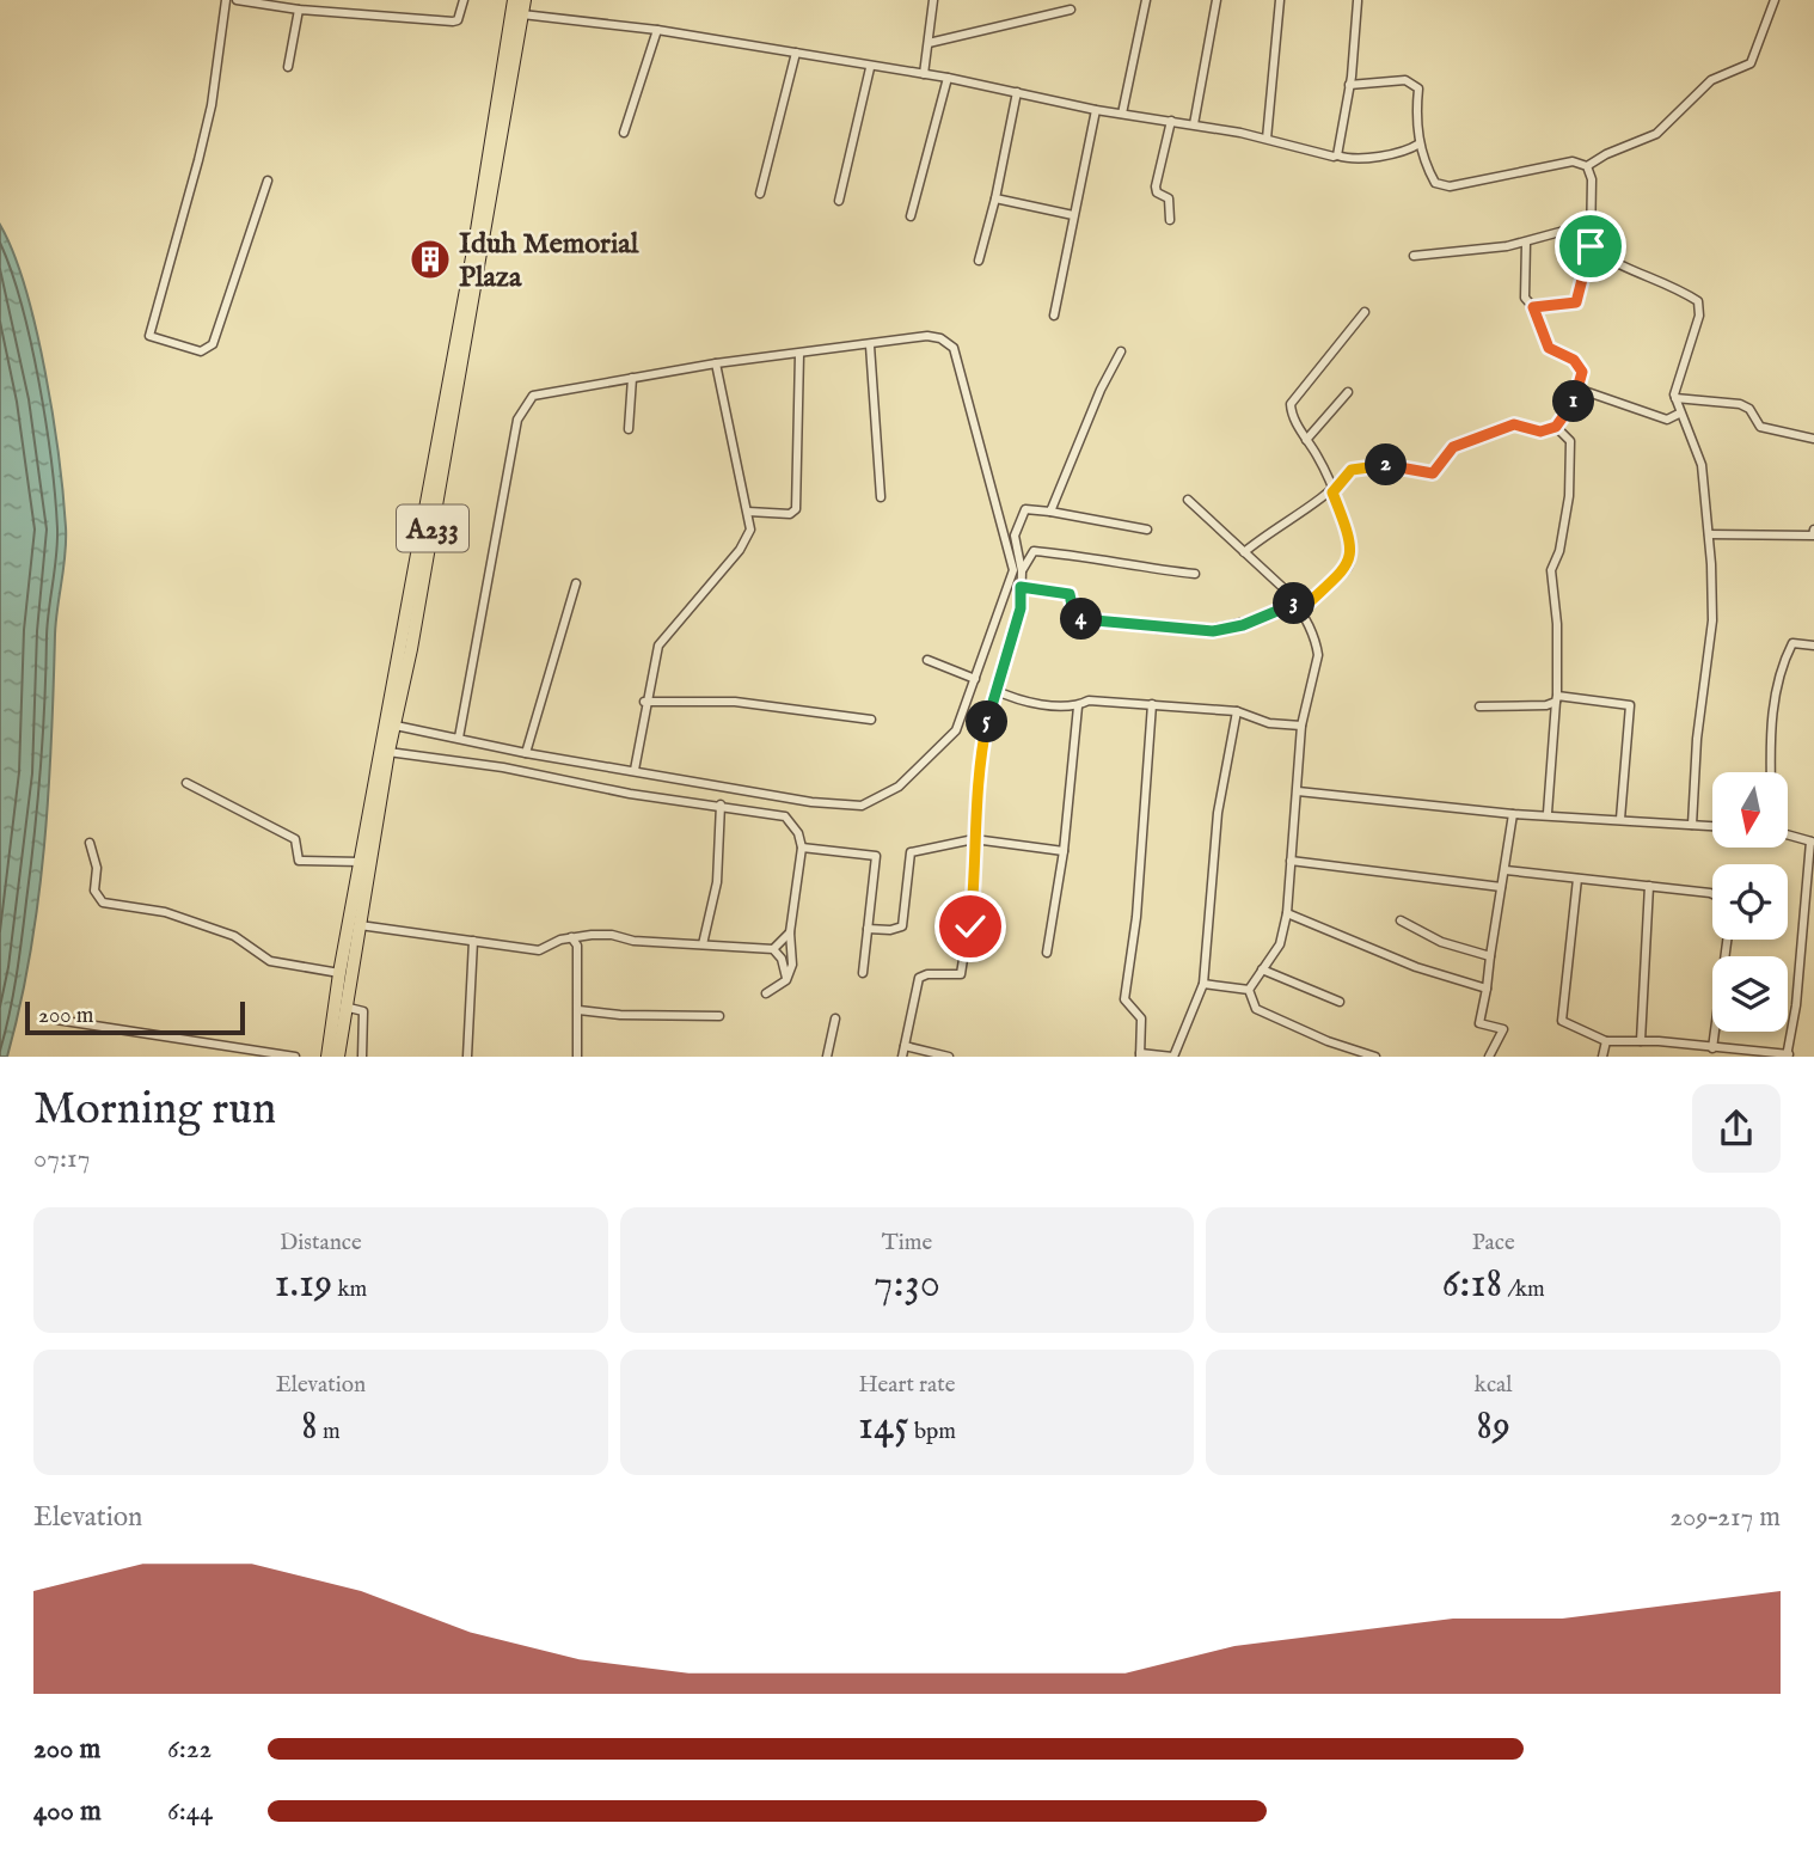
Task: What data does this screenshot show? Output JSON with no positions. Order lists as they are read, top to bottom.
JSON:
{
  "streets": {
    "highway": ["A233"]
  },
  "places": {
    "building": ["Iduh Memorial Plaza"]
  },
  "scale_bar": "200 m",
  "north": "bottom",
  "page": {
    "pins": [
      "1",
      "2",
      "3",
      "4",
      "5"
    ],
    "scale": "200 m",
    "heading": ["Morning run", "07:17"],
    "stats": [
      ["Distance", "1.19 km"],
      ["Time", "7:30"],
      ["Pace", "6:18 /km"],
      ["Elevation", "8 m"],
      ["Heart rate", "145 bpm"],
      ["kcal", "89"]
    ],
    "chart": ["Elevation", "209–217 m"],
    "list": [
      {
        "name": "200 m",
        "note": "6:22"
      },
      {
        "name": "400 m",
        "note": "6:44"
      }
    ]
  }
}
